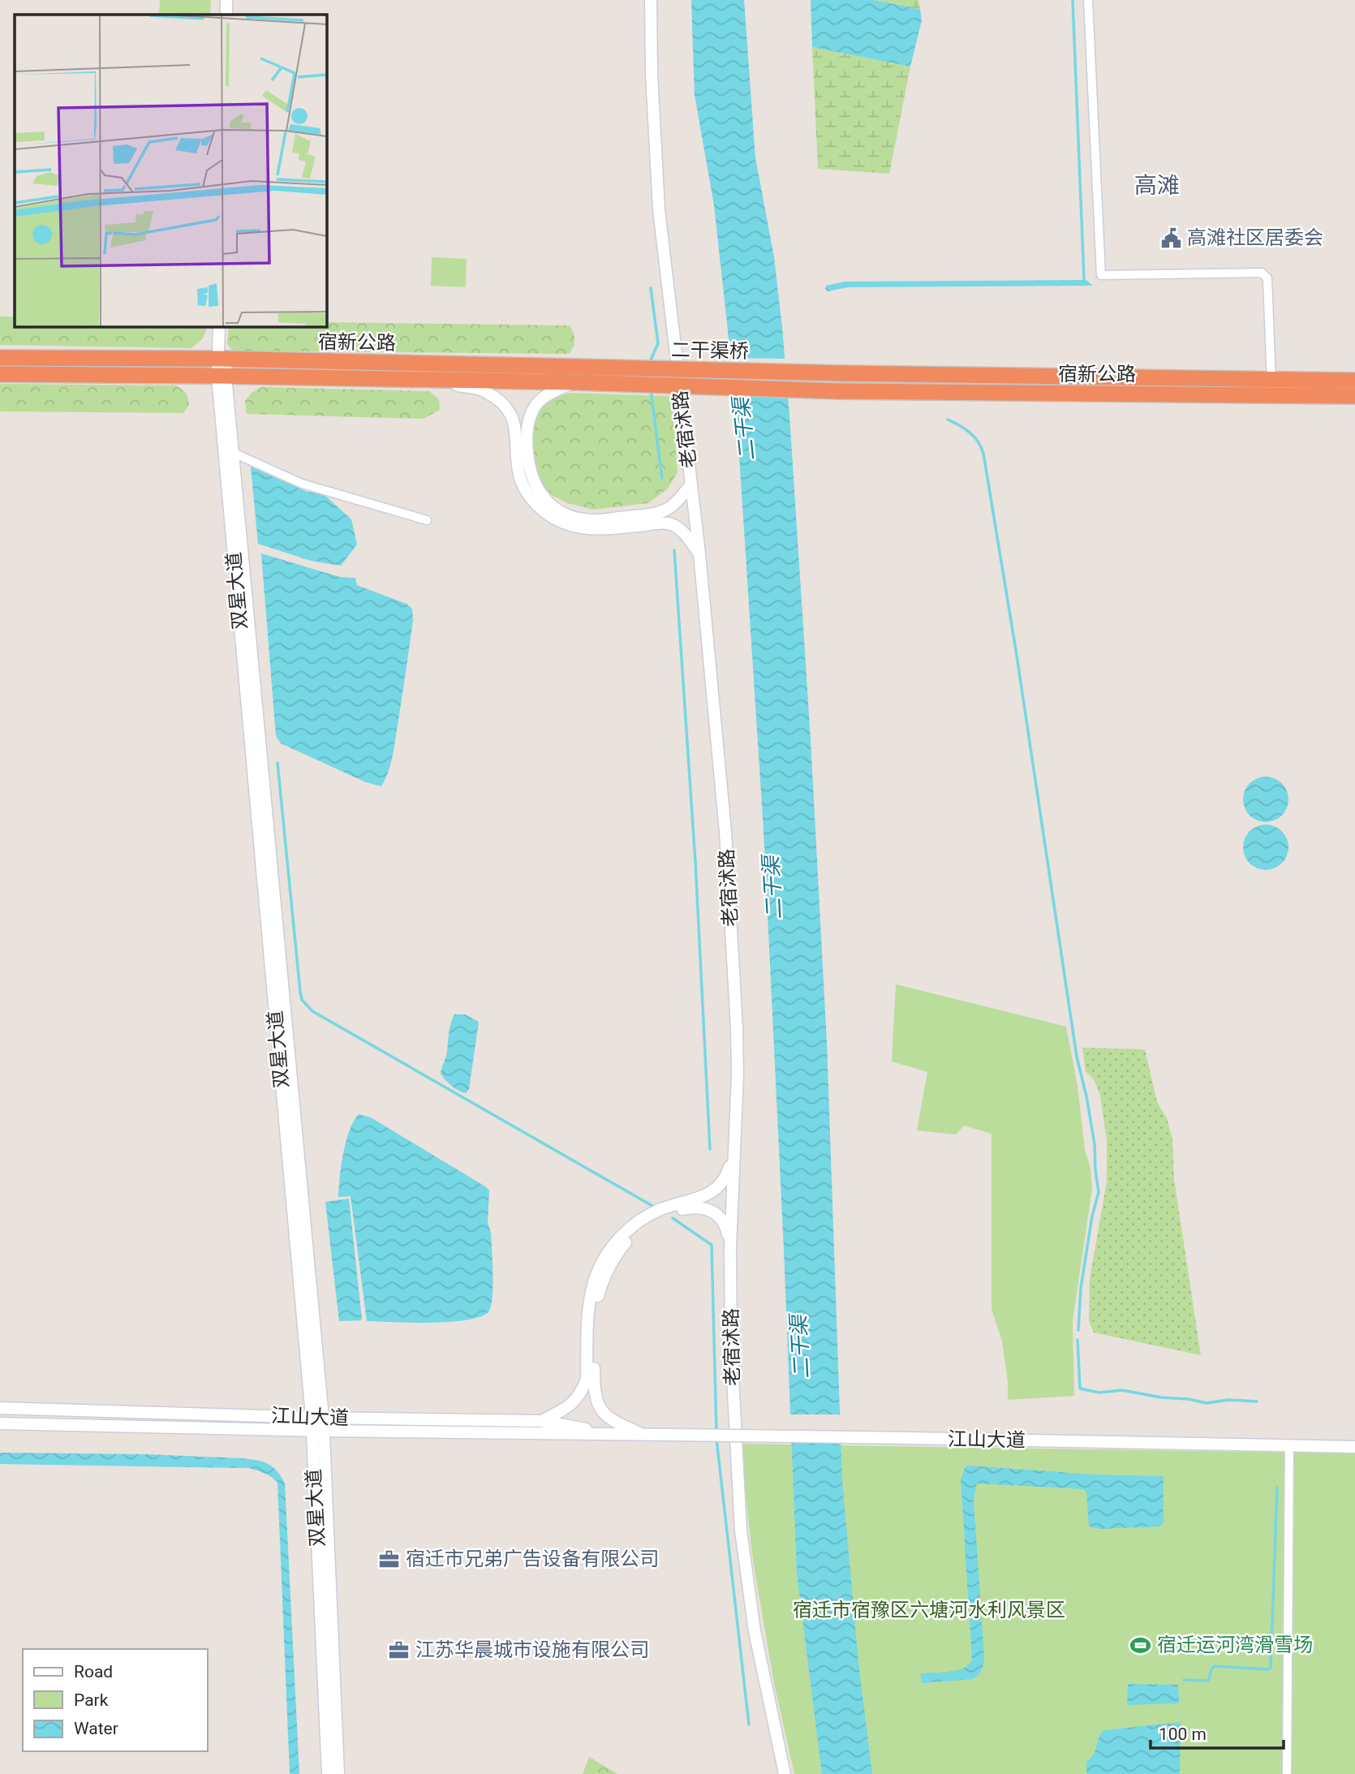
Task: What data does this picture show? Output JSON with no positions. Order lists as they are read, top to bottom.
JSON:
{
  "streets": {
    "highway": ["宿新公路", "二干渠桥"],
    "main road": ["老宿沭路", "双星大道", "江山大道"]
  },
  "crossings": [
    ["宿新公路", "二干渠桥"],
    ["宿新公路", "双星大道"],
    ["双星大道", "江山大道"]
  ],
  "districts": ["高滩"],
  "water": ["二干渠"],
  "parks": ["宿迁市宿豫区六塘河水利风景区"],
  "places": {
    "public building": ["高滩社区居委会"],
    "office": ["宿迁市兄弟广告设备有限公司", "江苏华晨城市设施有限公司"],
    "sports": ["宿迁运河湾滑雪场"]
  },
  "legend": ["Road", "Park", "Water"],
  "scale_bar": "100 m"
}
